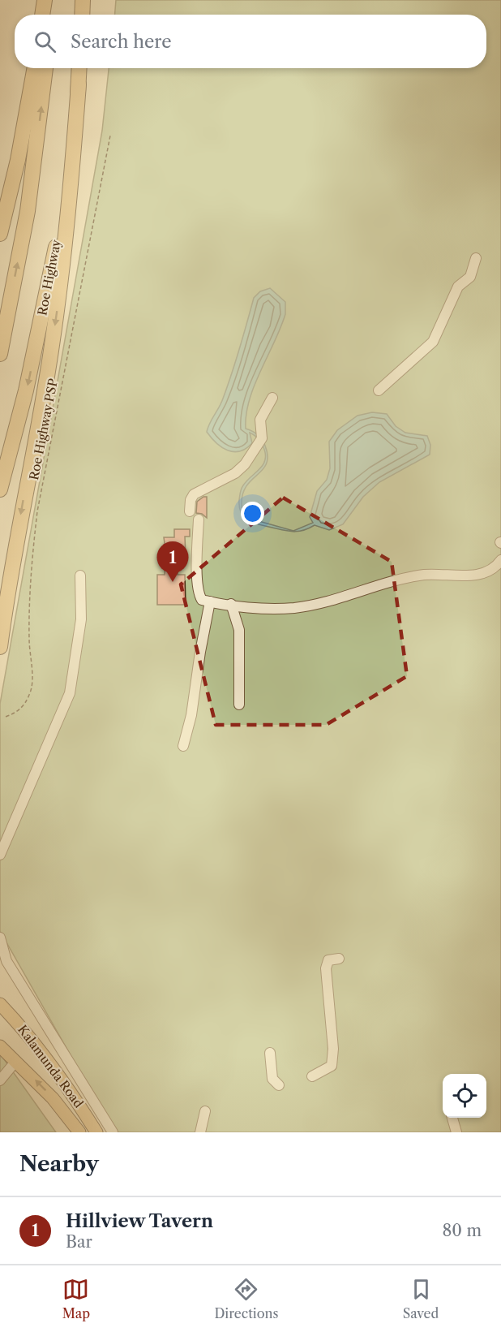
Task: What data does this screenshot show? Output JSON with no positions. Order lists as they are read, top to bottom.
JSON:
{
  "streets": {
    "highway": ["Roe Highway"],
    "main road": ["Kalamunda Road"],
    "path": ["Roe Highway PSP"]
  },
  "page": {
    "search": "Search here",
    "pins": "1",
    "heading": "Nearby",
    "list": [
      {
        "mark": "1",
        "name": "Hillview Tavern",
        "note": "Bar",
        "value": "80 m"
      }
    ],
    "nav": ["Map", "Directions", "Saved"]
  }
}
